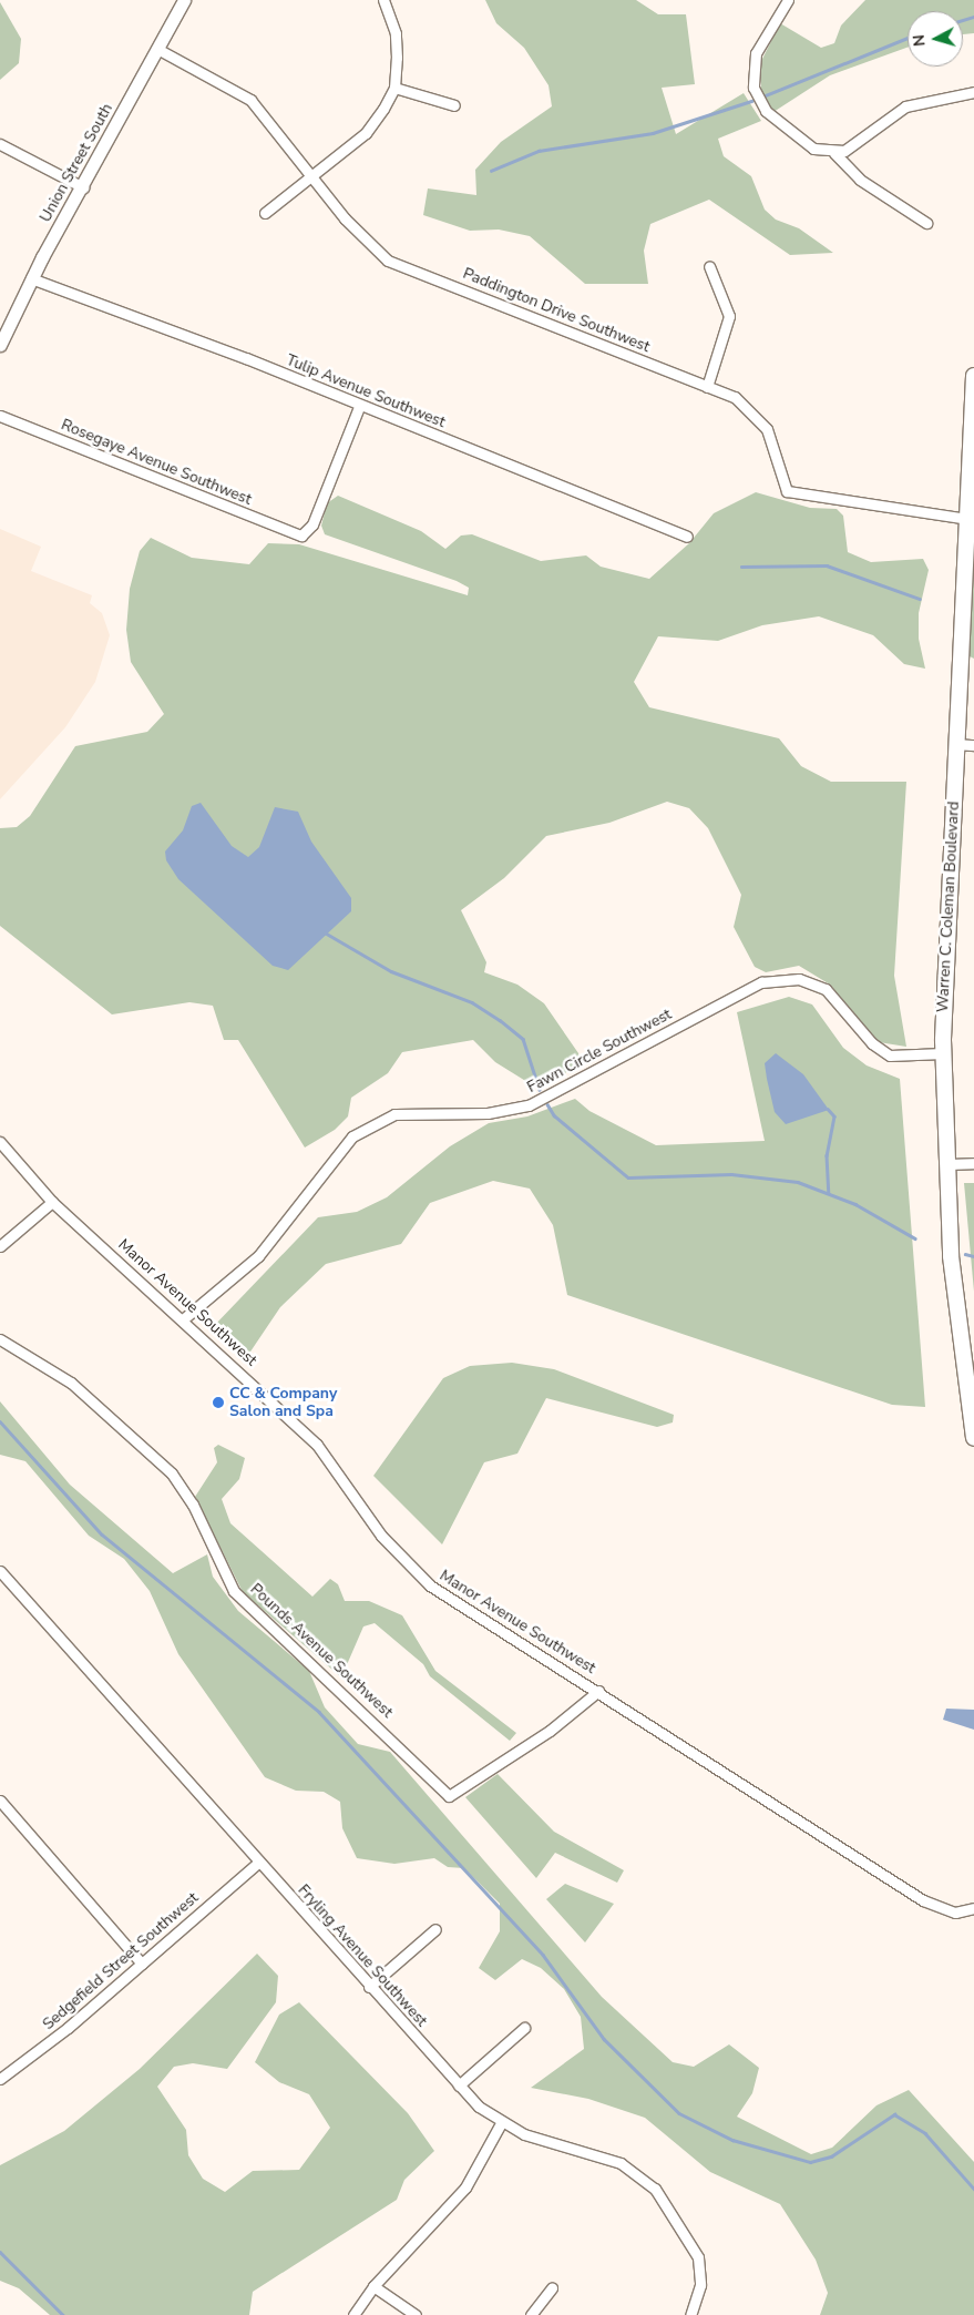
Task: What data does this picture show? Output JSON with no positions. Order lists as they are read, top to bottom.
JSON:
{
  "streets": {
    "highway": ["Warren C. Coleman Boulevard"],
    "main road": ["Union Street South"],
    "street": [
      "Paddington Drive Southwest",
      "Tulip Avenue Southwest",
      "Rosegaye Avenue Southwest",
      "Fawn Circle Southwest",
      "Manor Avenue Southwest",
      "Pounds Avenue Southwest",
      "Fryling Avenue Southwest",
      "Sedgefield Street Southwest"
    ]
  },
  "crossings": [
    ["Union Street South", "Paddington Drive Southwest"],
    ["Union Street South", "Tulip Avenue Southwest"],
    ["Paddington Drive Southwest", "Warren C. Coleman Boulevard"],
    ["Tulip Avenue Southwest", "Rosegaye Avenue Southwest"],
    ["Warren C. Coleman Boulevard", "Fawn Circle Southwest"],
    ["Fawn Circle Southwest", "Manor Avenue Southwest"],
    ["Manor Avenue Southwest", "Pounds Avenue Southwest"],
    ["Fryling Avenue Southwest", "Sedgefield Street Southwest"]
  ],
  "places": ["CC & Company Salon and Spa"],
  "north": "left"
}
